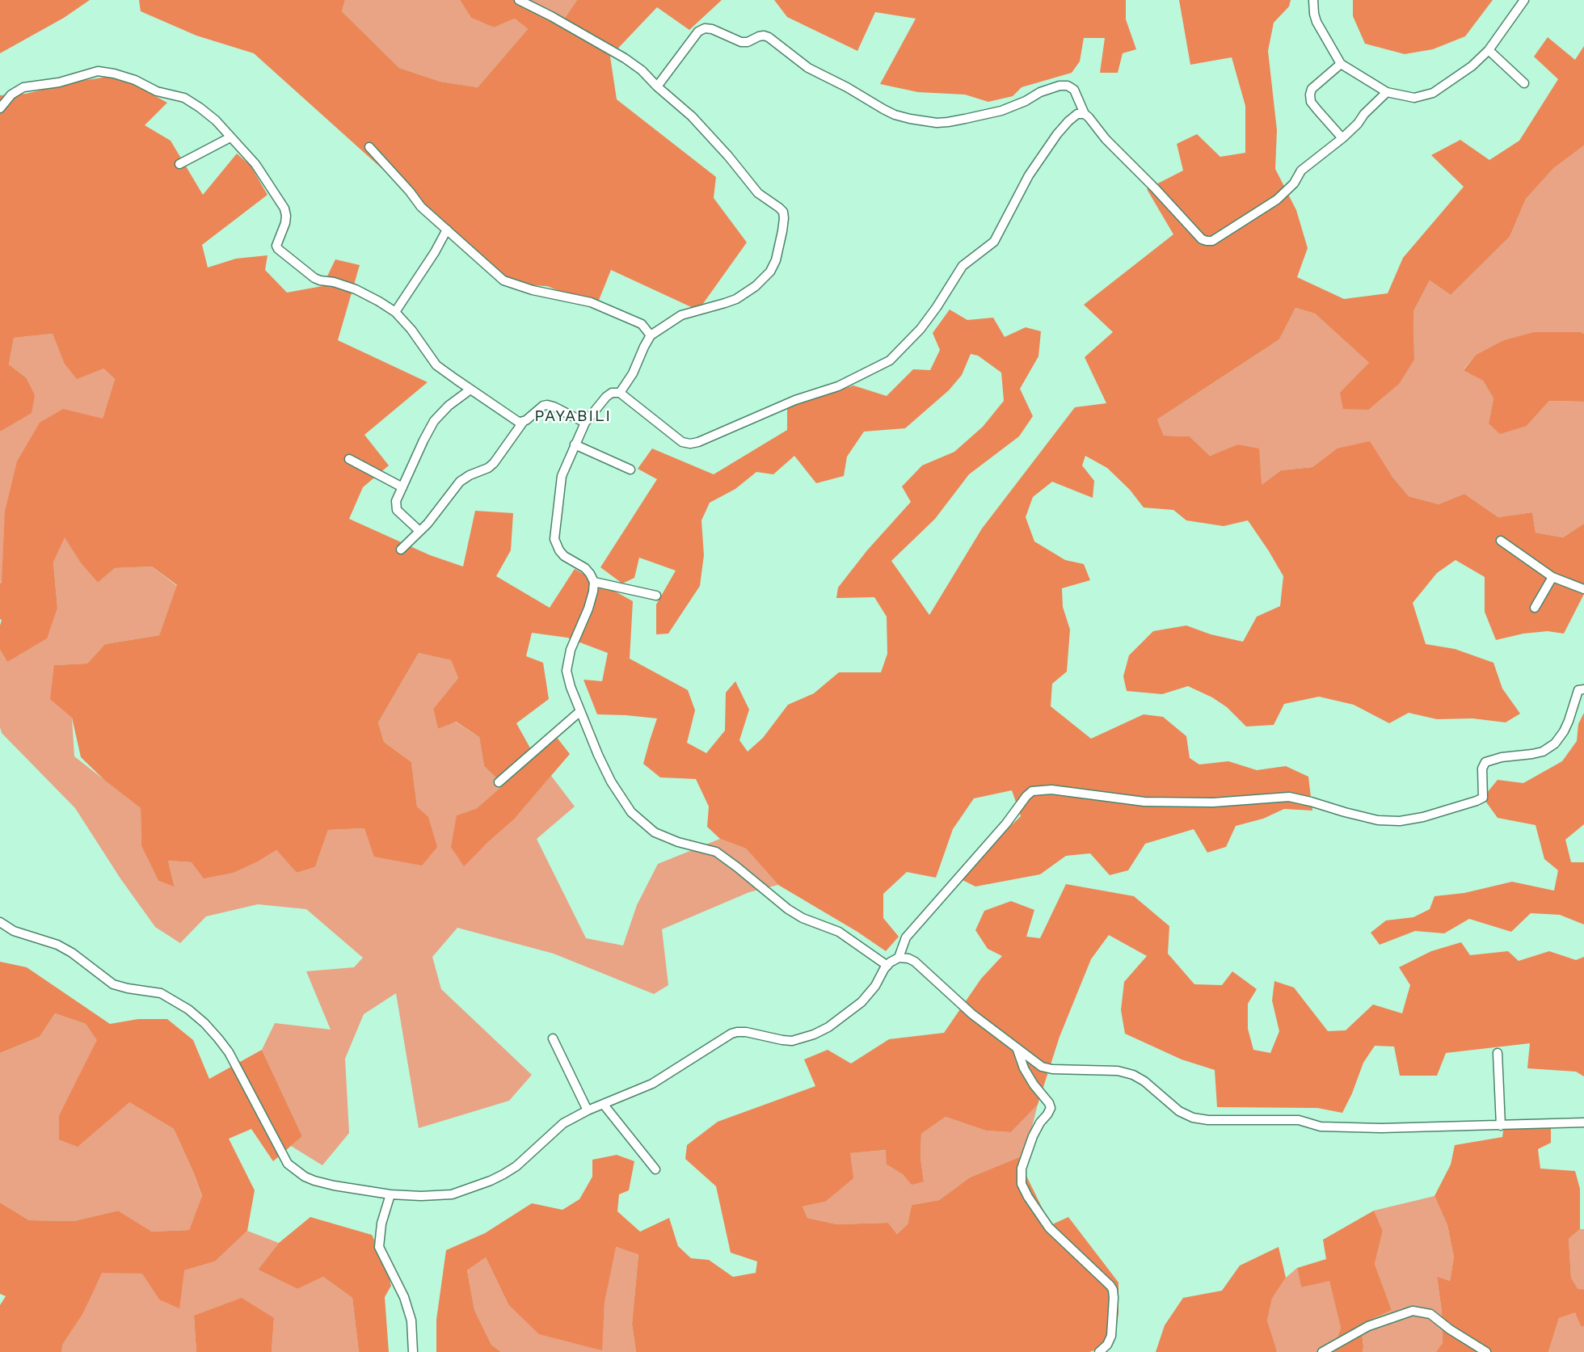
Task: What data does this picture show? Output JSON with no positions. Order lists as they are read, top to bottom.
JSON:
{
  "districts": ["PAYABILI"]
}
